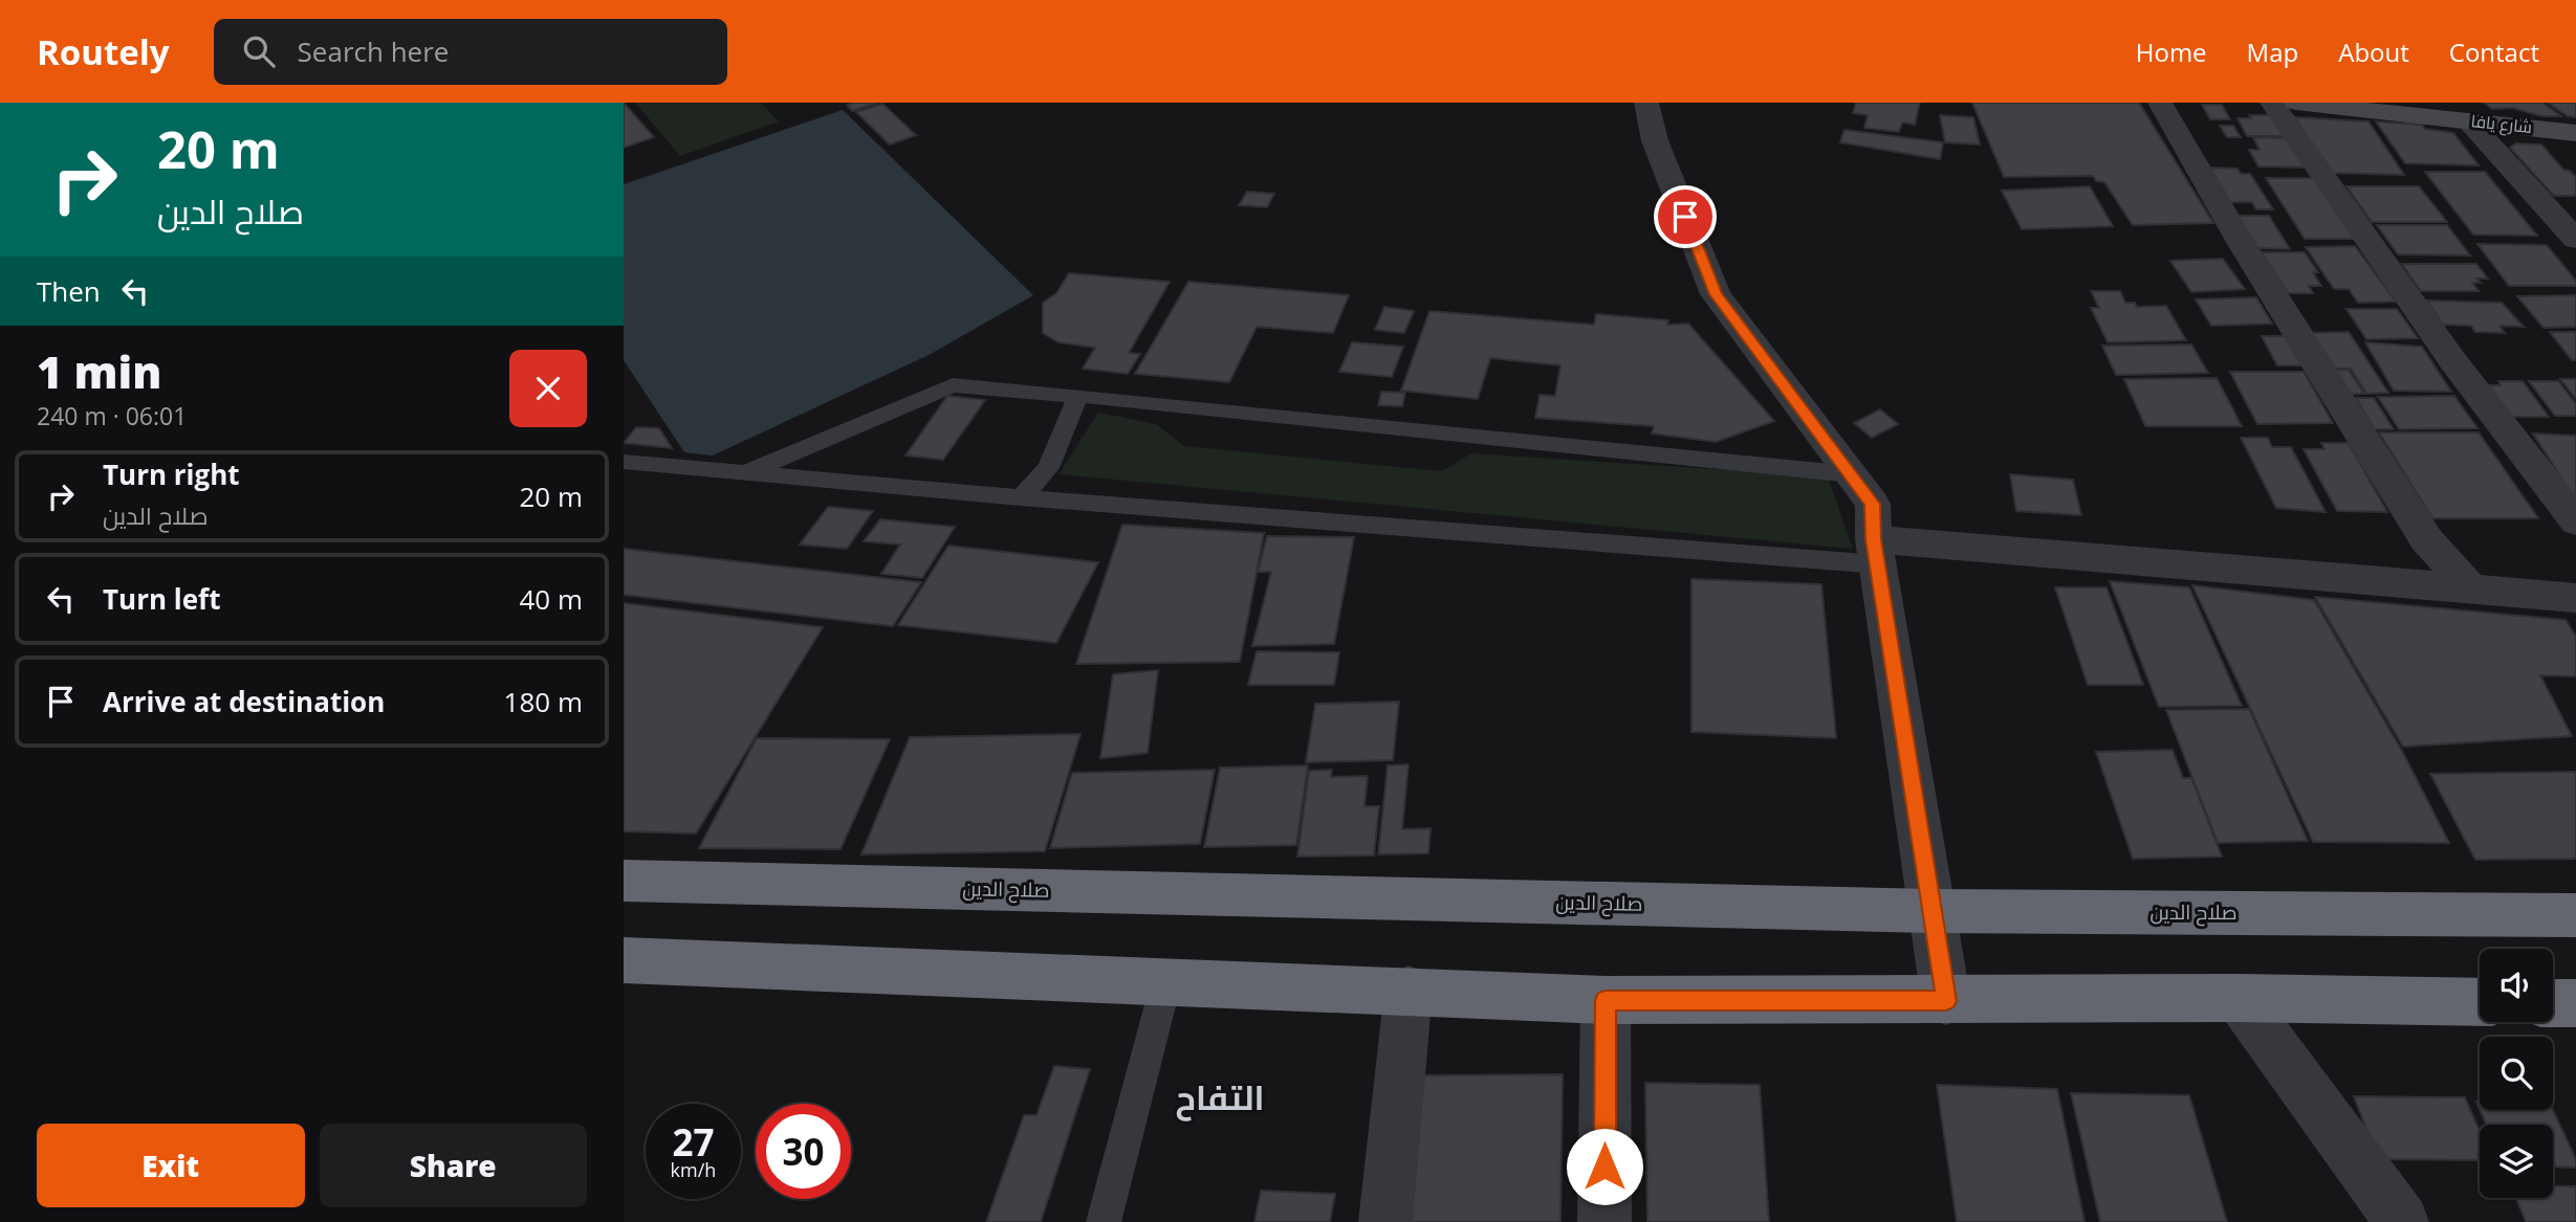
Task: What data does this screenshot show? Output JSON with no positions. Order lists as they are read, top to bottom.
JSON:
{
  "streets": {
    "highway": ["صلاح الدين"],
    "street": ["شارع يافا"]
  },
  "districts": ["التفاح"],
  "page": {
    "header": "Routely",
    "search": "Search here",
    "nav": [
      "Home",
      "Map",
      "About",
      "Contact"
    ],
    "turn": ["20 m", "صلاح الدين"],
    "then": "Then",
    "heading": ["1 min", "240 m · 06:01"],
    "list": [
      {
        "name": "Turn right",
        "note": "صلاح الدين",
        "value": "20 m"
      },
      {
        "name": "Turn left",
        "value": "40 m"
      },
      {
        "name": "Arrive at destination",
        "value": "180 m"
      }
    ],
    "speed": "27 km/h",
    "limit": "30",
    "buttons": ["Exit", "Share"]
  }
}
